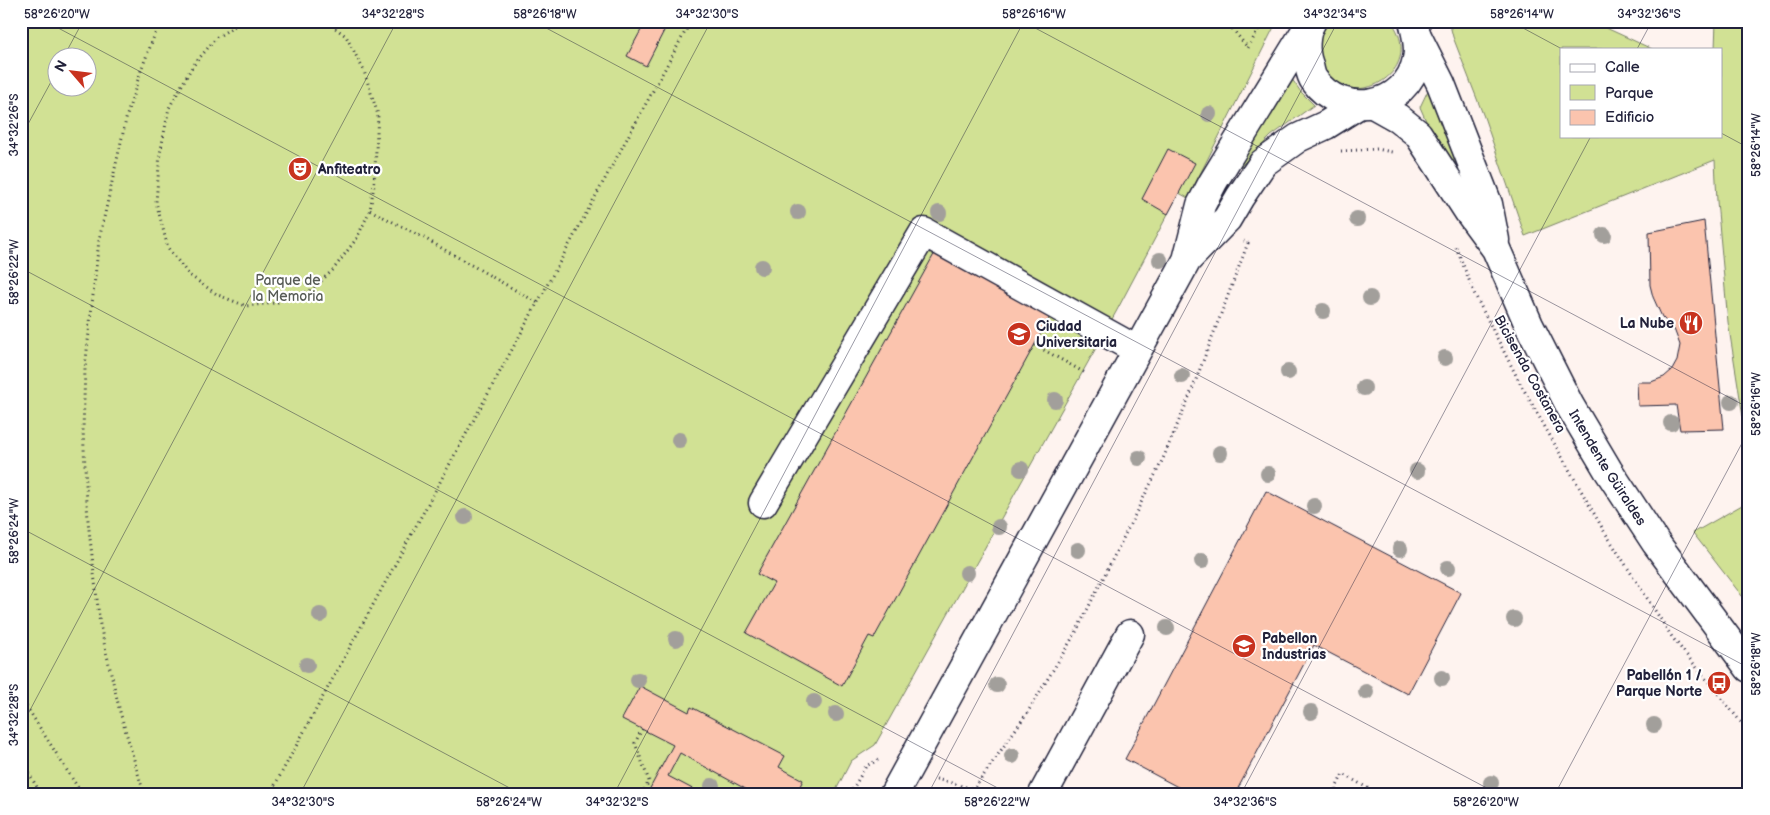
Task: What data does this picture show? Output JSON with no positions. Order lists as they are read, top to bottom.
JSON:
{
  "streets": {
    "main road": ["Intendente Güiraldes"],
    "path": ["Bicisenda Costanera"]
  },
  "parks": ["Parque de la Memoria"],
  "places": {
    "theatre": ["Anfiteatro"],
    "restaurant": ["La Nube"],
    "school or university": ["Ciudad Universitaria", "Pabellon Industrias"],
    "bus stop": ["Pabellón 1 / Parque Norte"]
  },
  "legend": ["Calle", "Parque", "Edificio"],
  "north": "top left",
  "coordinates": [
    "58°26'20\"W",
    "34°32'28\"S",
    "58°26'18\"W",
    "34°32'30\"S",
    "58°26'16\"W",
    "34°32'34\"S",
    "58°26'14\"W",
    "34°32'36\"S",
    "34°32'26\"S",
    "58°26'22\"W",
    "58°26'24\"W",
    "34°32'32\"S"
  ]
}
